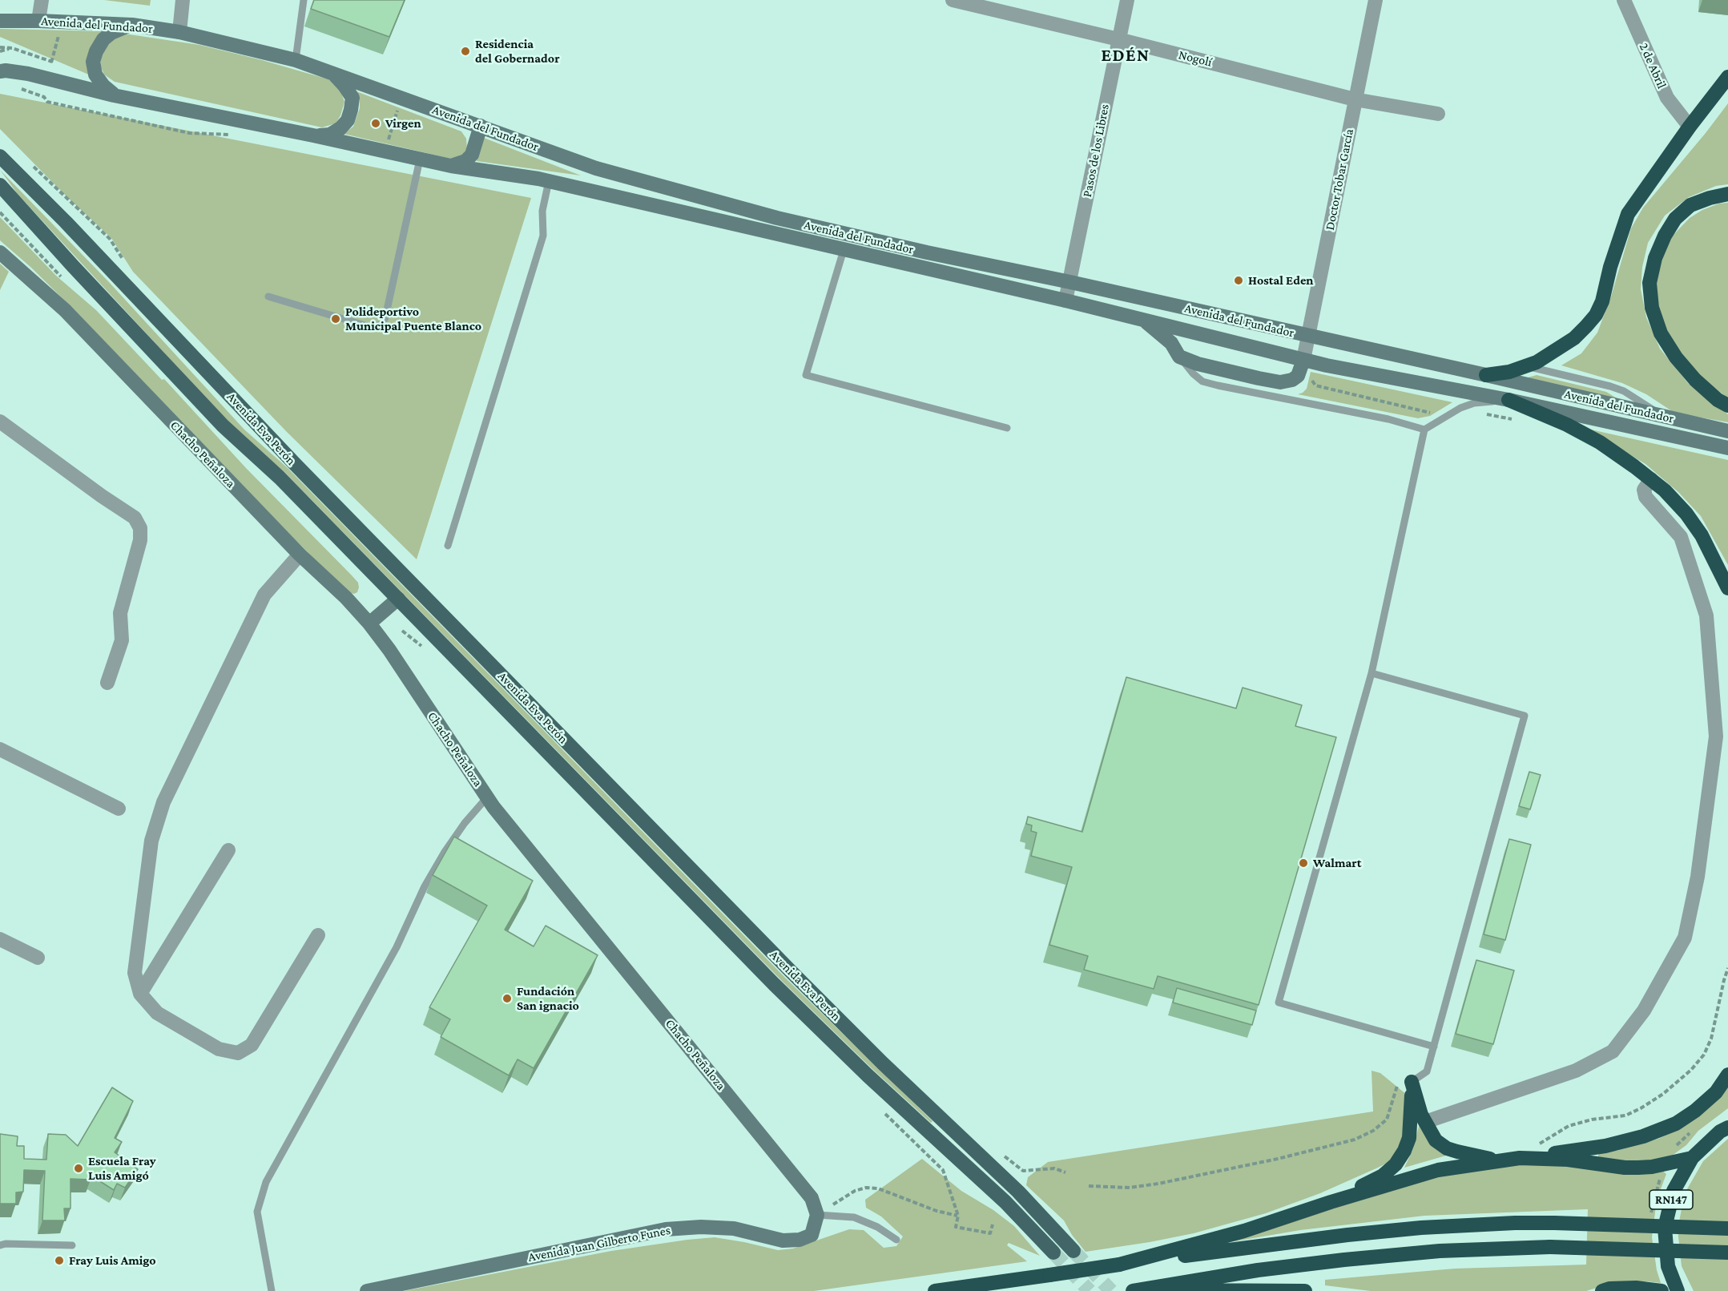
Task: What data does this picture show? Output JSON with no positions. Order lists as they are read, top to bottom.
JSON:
{
  "streets": {
    "highway": ["RN147"],
    "main road": [
      "Avenida del Fundador",
      "Avenida Eva Perón",
      "Chacho Peñaloza",
      "Avenida Juan Gilberto Funes"
    ],
    "street": [
      "Nogolí",
      "2 de Abril",
      "Pasos de los Libres",
      "Doctor Tobar García"
    ]
  },
  "crossings": [
    ["Avenida del Fundador", "Pasos de los Libres"],
    ["Avenida del Fundador", "Doctor Tobar García"],
    ["Nogolí", "Pasos de los Libres"],
    ["Nogolí", "Doctor Tobar García"],
    ["Chacho Peñaloza", "Avenida Juan Gilberto Funes"]
  ],
  "districts": ["EDÉN"],
  "places": [
    "Residencia del Gobernador",
    "Virgen",
    "Hostal Eden",
    "Polideportivo Municipal Puente Blanco",
    "Walmart",
    "Fundación San ignacio",
    "Escuela Fray Luis Amigó",
    "Fray Luis Amigo"
  ]
}
